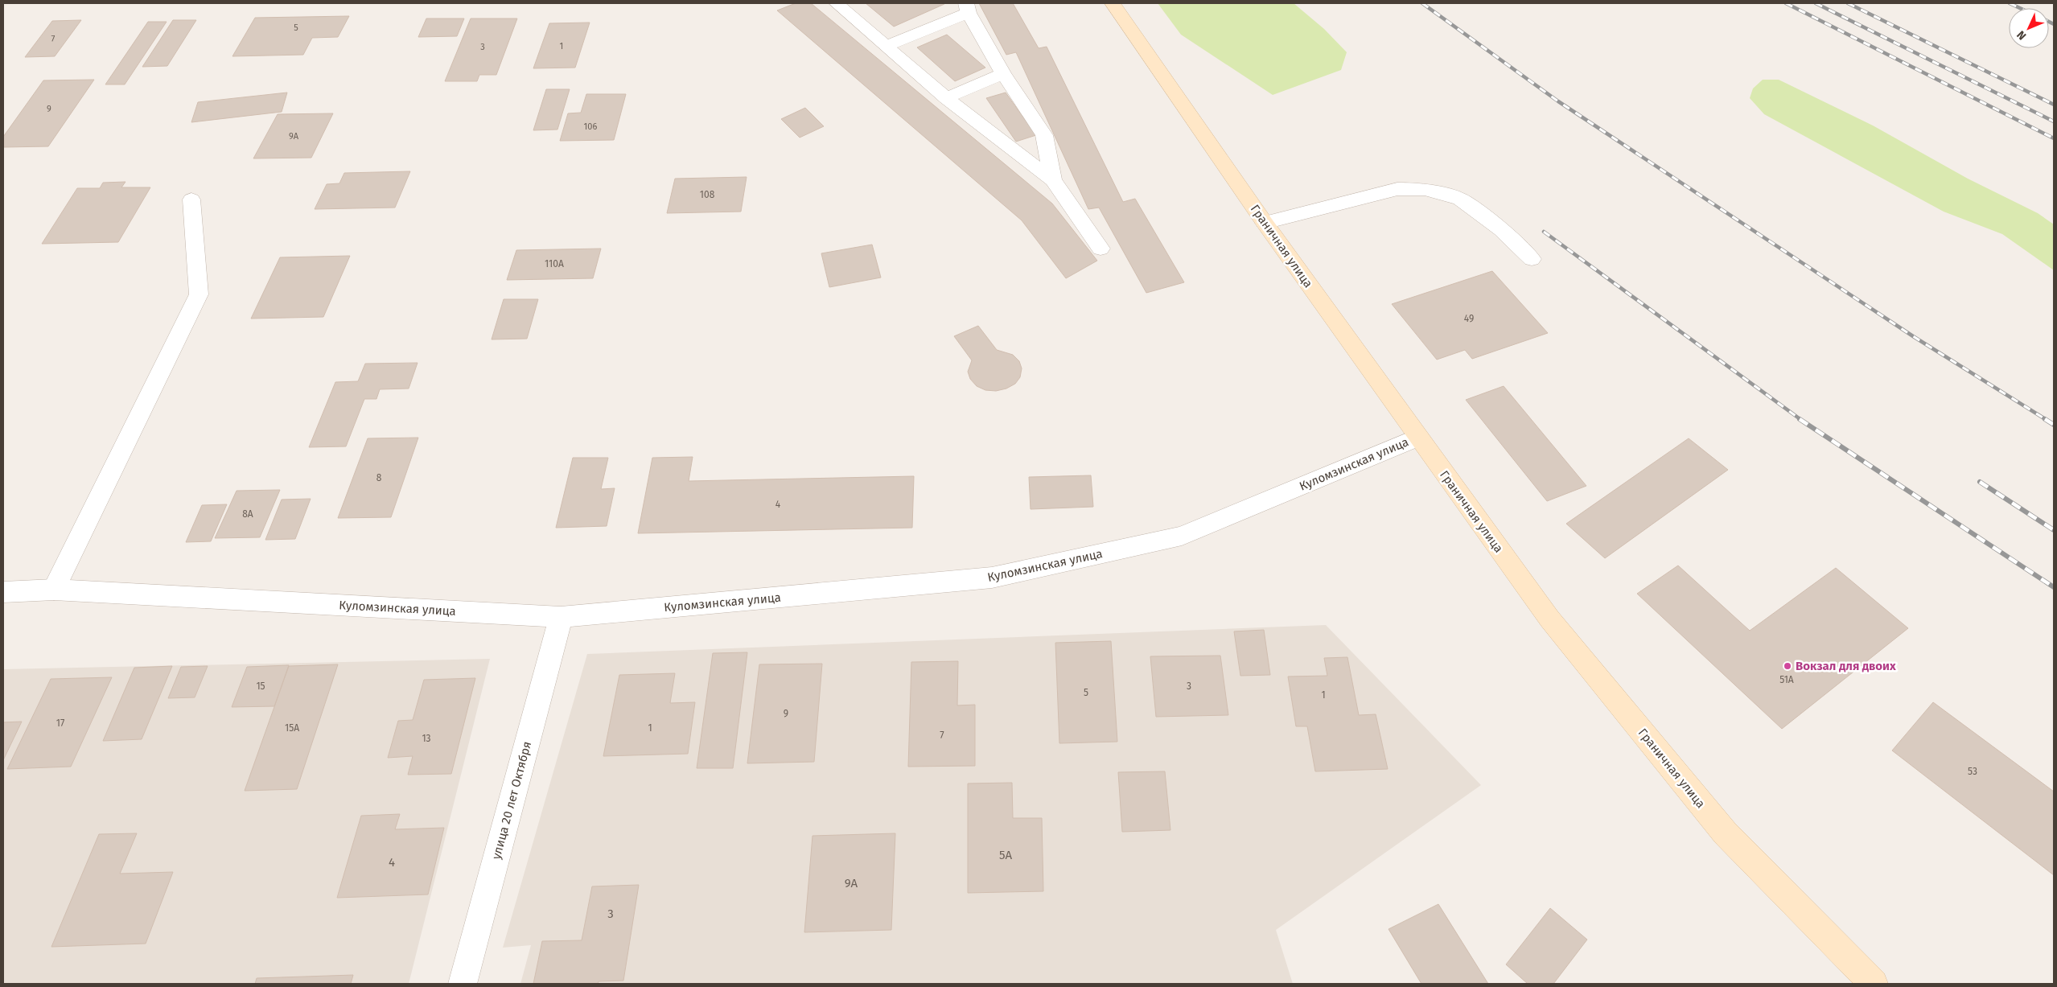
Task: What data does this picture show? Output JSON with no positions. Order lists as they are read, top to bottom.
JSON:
{
  "streets": {
    "main road": ["Граничная улица"],
    "street": ["Куломзинская улица", "улица 20 лет Октября"]
  },
  "crossings": [
    ["Граничная улица", "Куломзинская улица"],
    ["Куломзинская улица", "улица 20 лет Октября"]
  ],
  "places": ["Вокзал для двоих"],
  "house_numbers": [
    "5",
    "7",
    "1",
    "3",
    "9",
    "106",
    "9А",
    "108",
    "110А",
    "49",
    "8",
    "4",
    "8А",
    "51А",
    "15",
    "3",
    "5",
    "1",
    "9",
    "17",
    "15А",
    "1",
    "7",
    "13",
    "53",
    "5А",
    "4",
    "9А",
    "3"
  ],
  "north": "bottom left"
}
